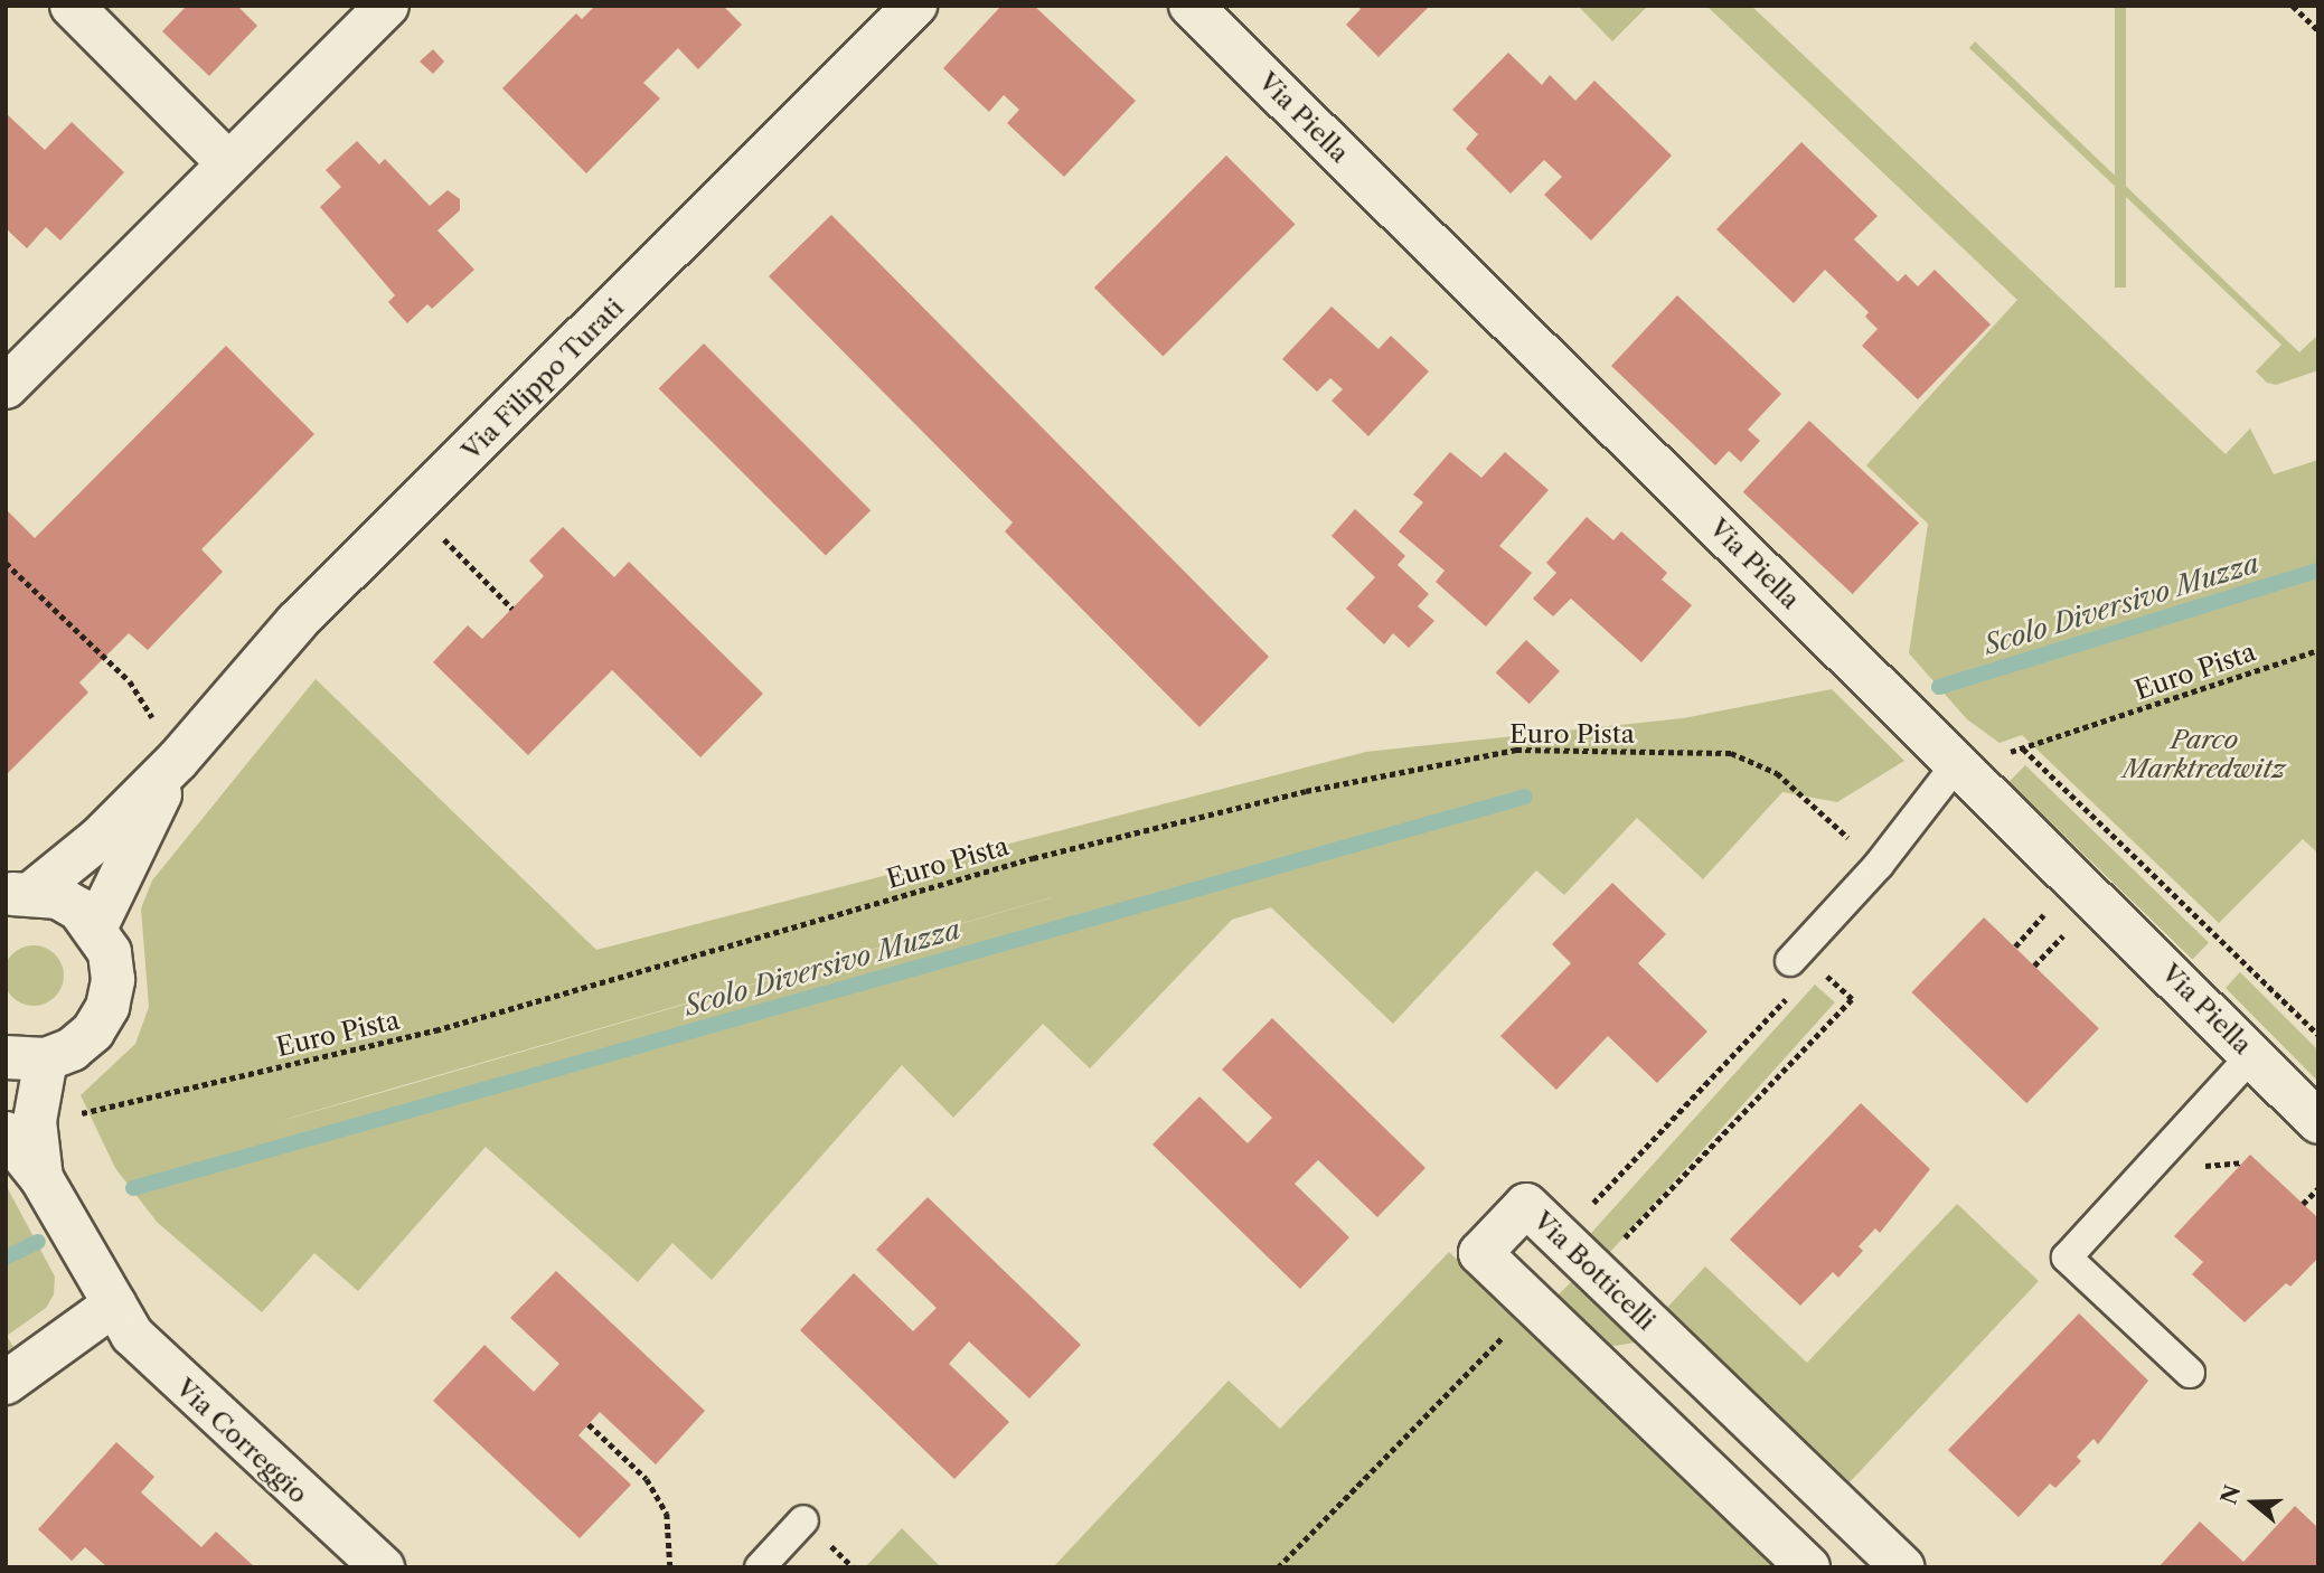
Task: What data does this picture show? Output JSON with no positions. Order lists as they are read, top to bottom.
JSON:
{
  "streets": {
    "street": [
      "Via Piella",
      "Via Filippo Turati",
      "Via Botticelli",
      "Via Correggio"
    ],
    "path": ["Euro Pista"]
  },
  "crossings": [
    ["Via Piella", "Euro Pista"],
    ["Euro Pista", "Via Correggio"]
  ],
  "water": ["Scolo Diversivo Muzza"],
  "parks": ["Parco Marktredwitz"],
  "north": "left"
}
